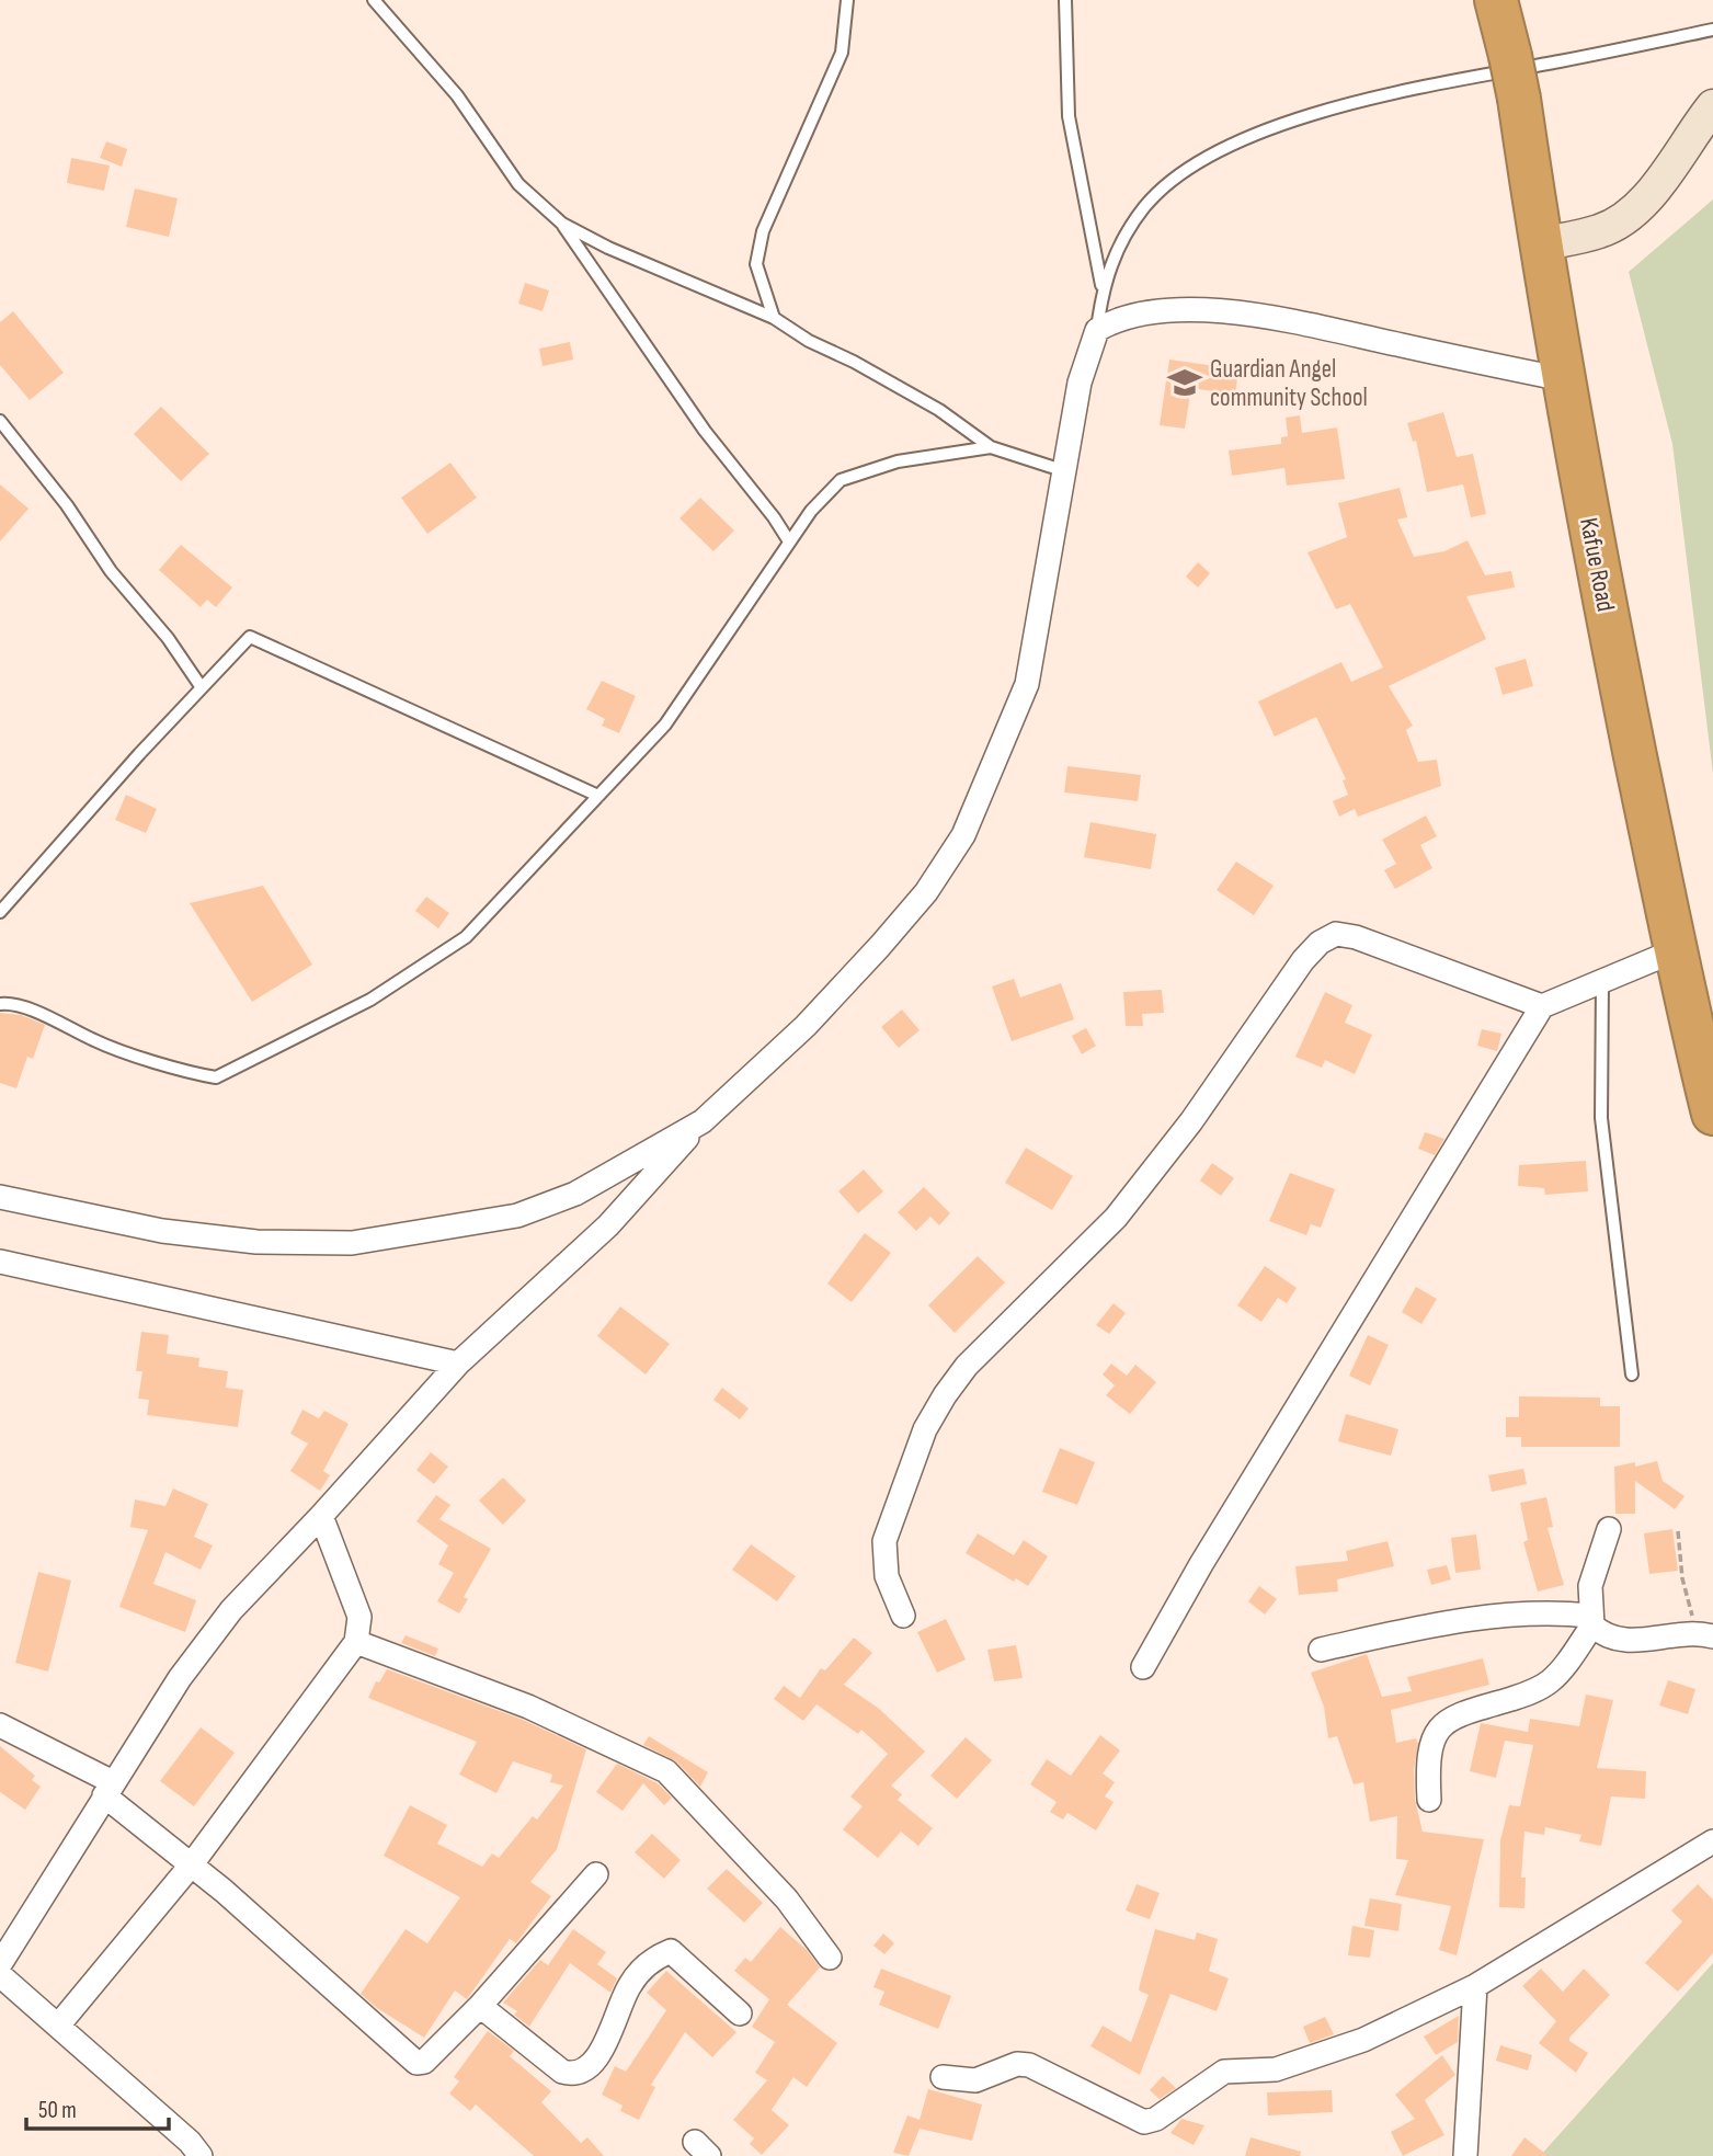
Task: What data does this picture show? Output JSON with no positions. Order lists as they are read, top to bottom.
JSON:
{
  "streets": {
    "highway": ["Kafue Road"]
  },
  "places": {
    "school or university": ["Guardian Angel community School"]
  },
  "scale_bar": "50 m"
}
